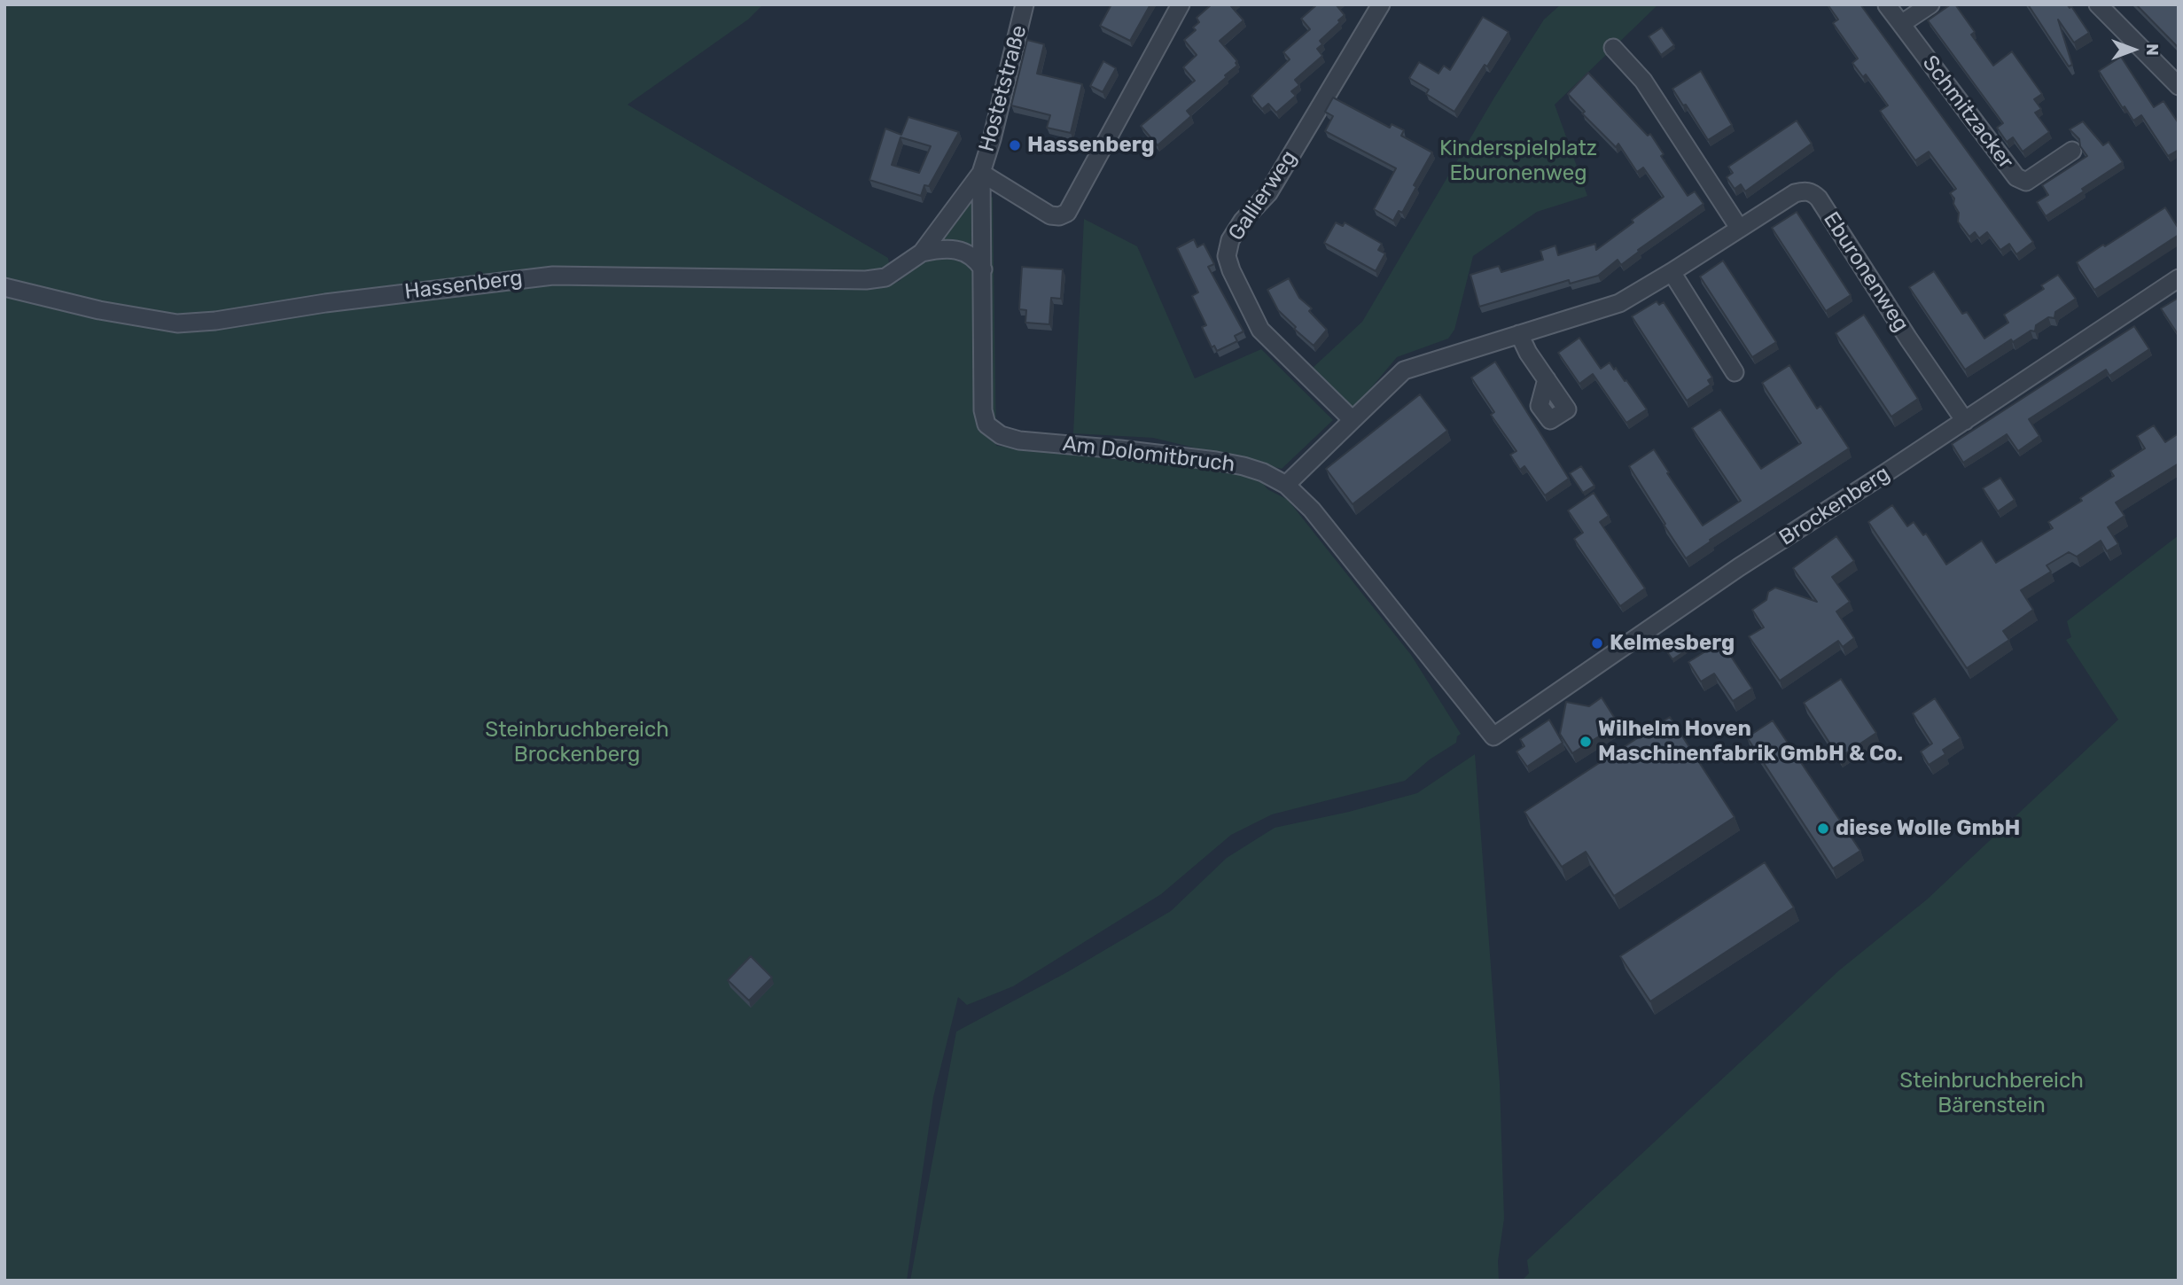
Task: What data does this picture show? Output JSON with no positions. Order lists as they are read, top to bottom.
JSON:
{
  "streets": {
    "street": [
      "Hostetstraße",
      "Schmitzacker",
      "Gallierweg",
      "Eburonenweg",
      "Hassenberg",
      "Am Dolomitbruch",
      "Brockenberg"
    ]
  },
  "crossings": [
    ["Hostetstraße", "Hassenberg"],
    ["Hostetstraße", "Am Dolomitbruch"],
    ["Gallierweg", "Eburonenweg"],
    ["Eburonenweg", "Brockenberg"],
    ["Am Dolomitbruch", "Brockenberg"]
  ],
  "parks": ["Kinderspielplatz Eburonenweg", "Steinbruchbereich Brockenberg", "Steinbruchbereich Bärenstein"],
  "places": [
    "Hassenberg",
    "Kelmesberg",
    "Wilhelm Hoven Maschinenfabrik GmbH & Co.",
    "diese Wolle GmbH"
  ],
  "north": "right"
}
